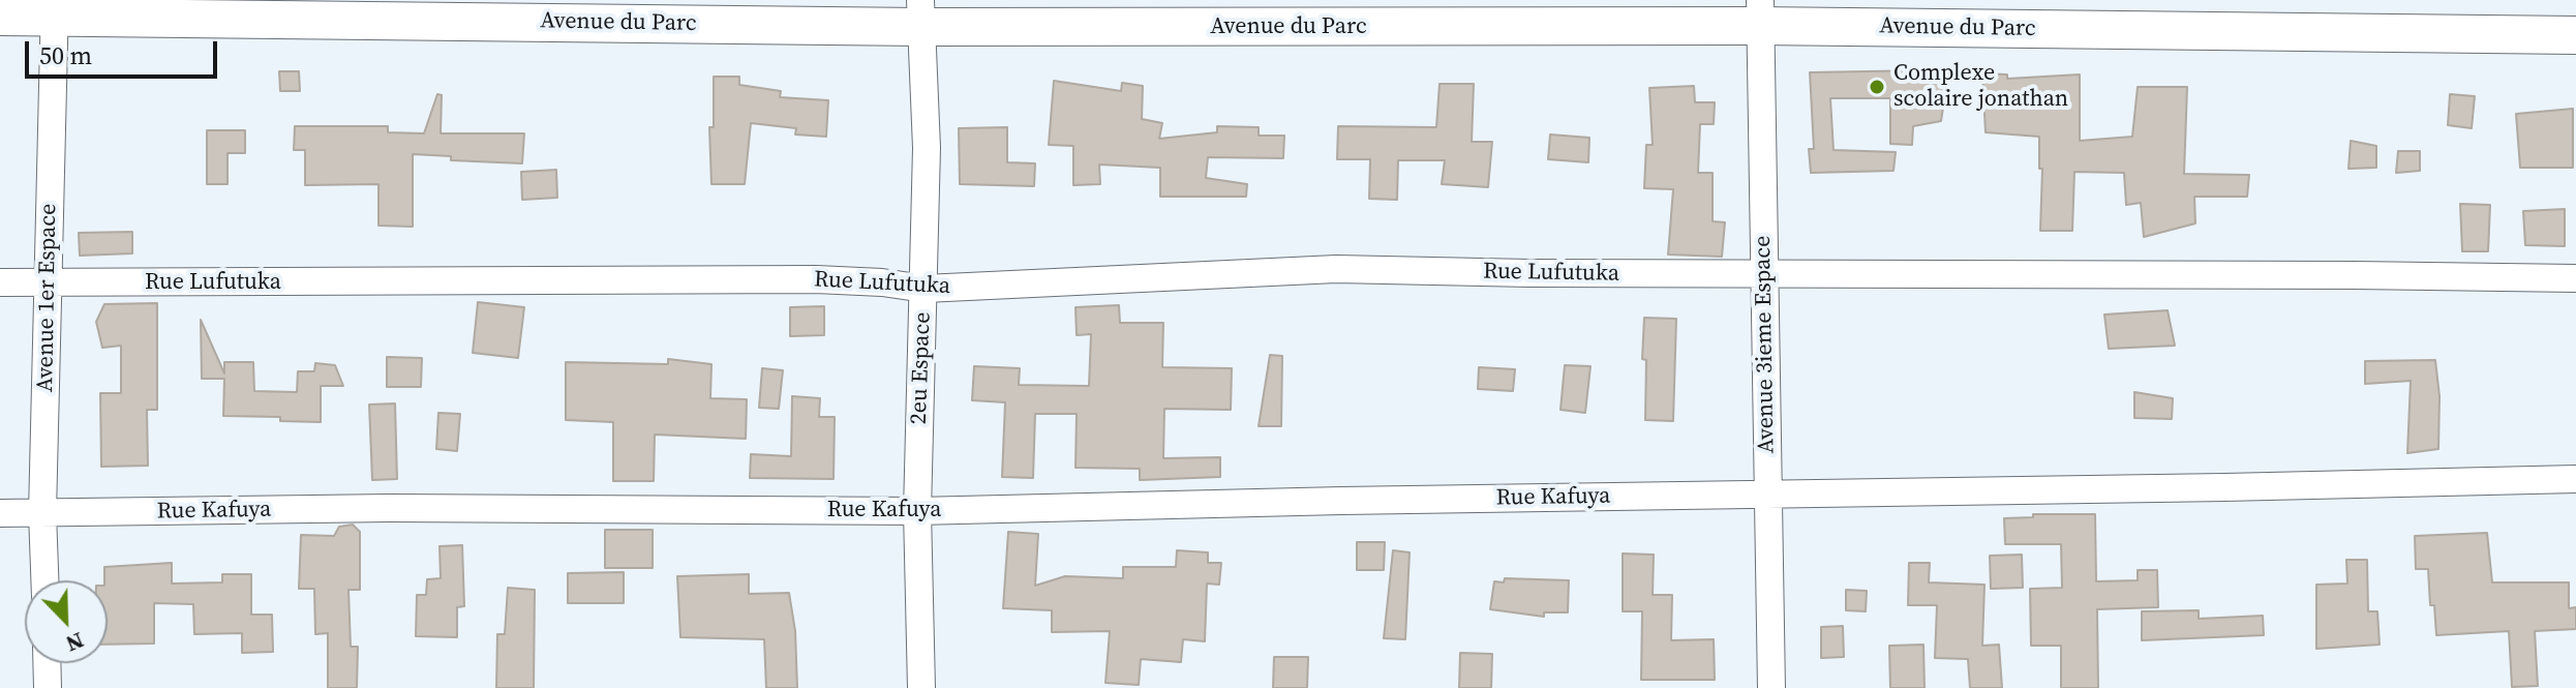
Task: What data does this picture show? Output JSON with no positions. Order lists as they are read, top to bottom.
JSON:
{
  "streets": {
    "street": [
      "Avenue du Parc",
      "Rue Lufutuka",
      "Avenue 1er Espace",
      "Avenue 3ieme Espace",
      "2eu Espace",
      "Rue Kafuya"
    ]
  },
  "crossings": [
    ["Avenue du Parc", "Avenue 1er Espace"],
    ["Avenue du Parc", "Avenue 3ieme Espace"],
    ["Avenue du Parc", "2eu Espace"],
    ["Rue Lufutuka", "Avenue 1er Espace"],
    ["Rue Lufutuka", "Avenue 3ieme Espace"],
    ["Rue Lufutuka", "2eu Espace"],
    ["Avenue 1er Espace", "Rue Kafuya"],
    ["Avenue 3ieme Espace", "Rue Kafuya"],
    ["2eu Espace", "Rue Kafuya"]
  ],
  "places": ["Complexe scolaire jonathan"],
  "scale_bar": "50 m",
  "north": "bottom right"
}
